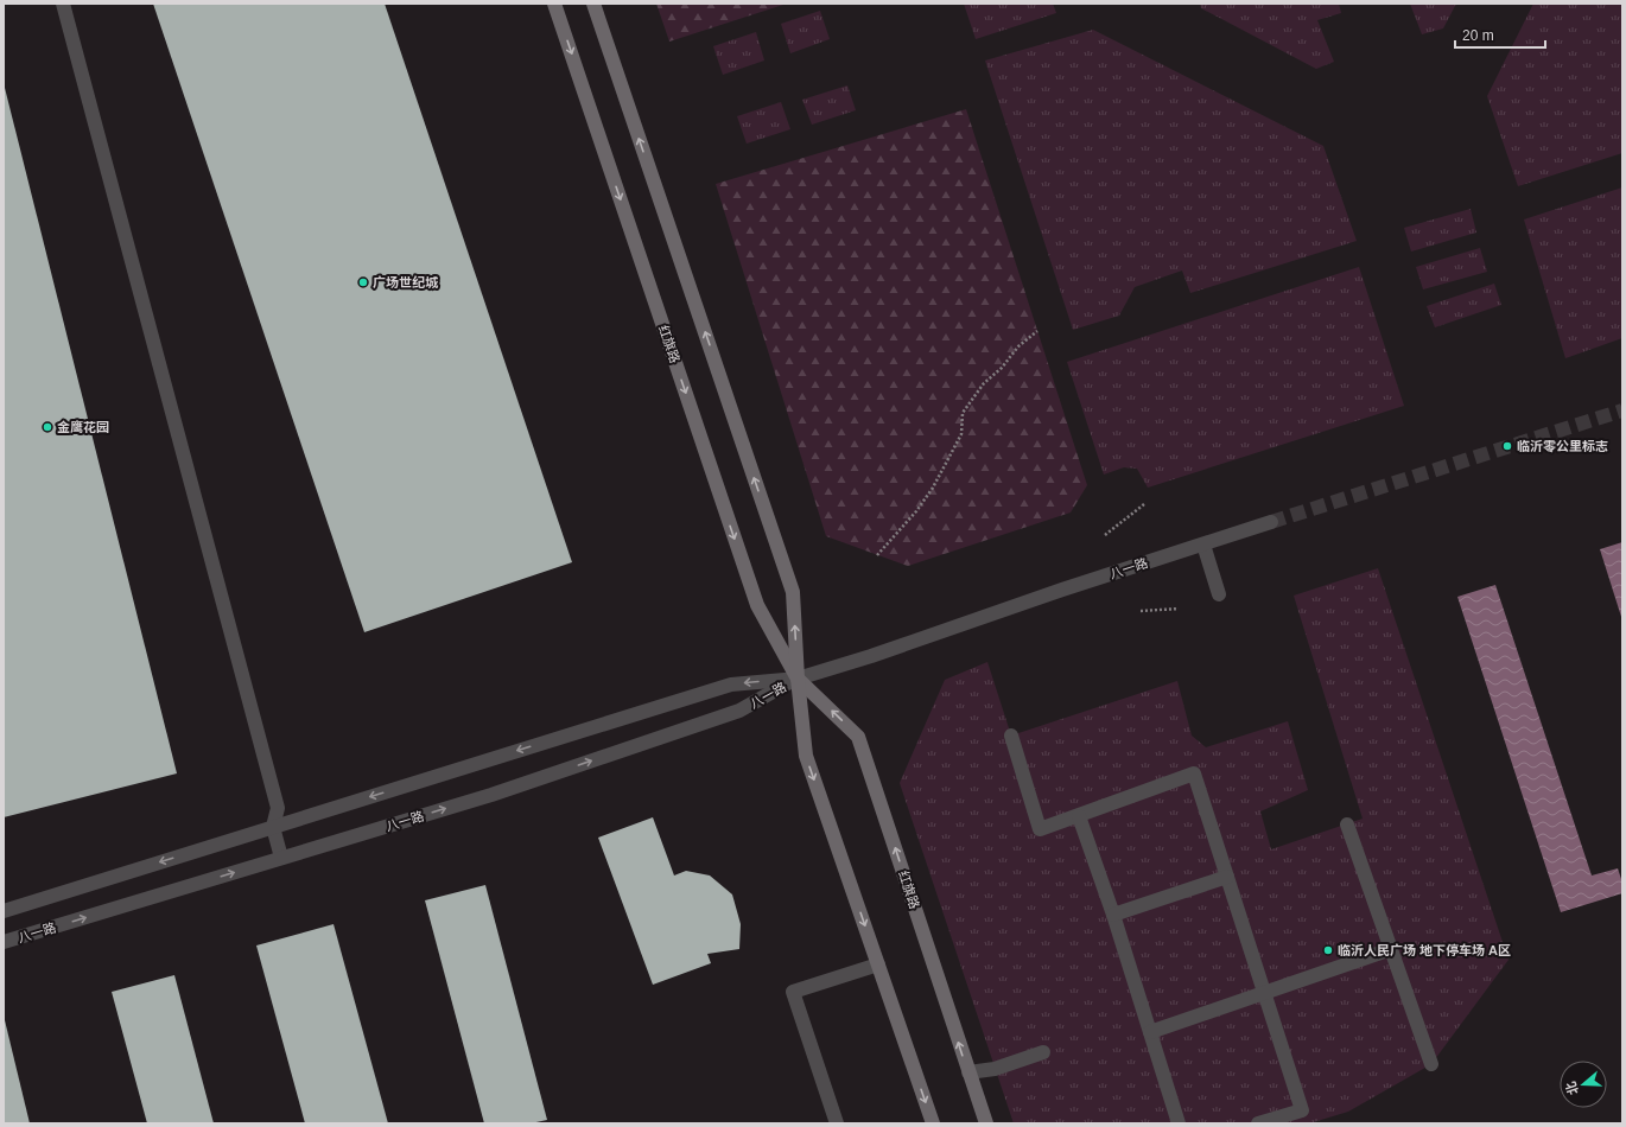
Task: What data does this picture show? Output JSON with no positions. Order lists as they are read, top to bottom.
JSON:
{
  "streets": {
    "street": ["红旗路", "八一路"]
  },
  "crossings": [
    ["红旗路", "八一路"]
  ],
  "places": [
    "广场世纪城",
    "金鹰花园",
    "临沂零公里标志",
    "临沂人民广场 地下停车场 A区"
  ],
  "scale_bar": "20 m",
  "north": "left"
}
